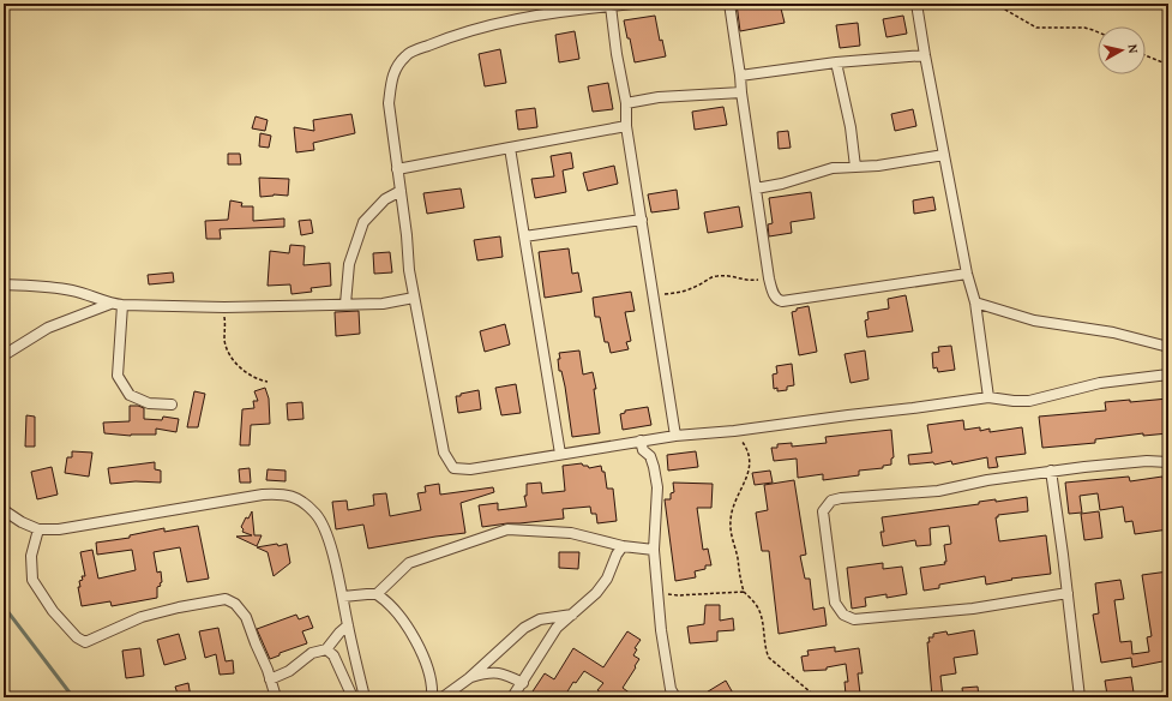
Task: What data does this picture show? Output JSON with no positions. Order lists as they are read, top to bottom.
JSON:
{
  "north": "right"
}
